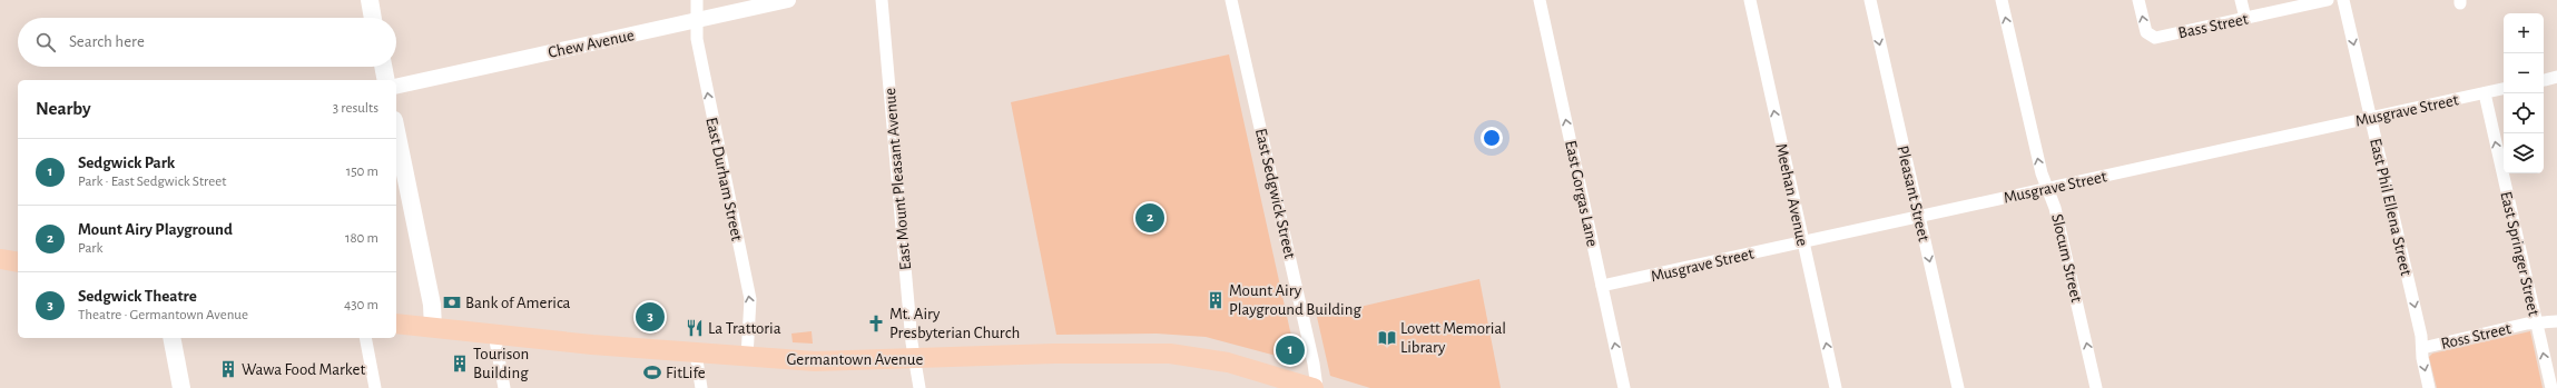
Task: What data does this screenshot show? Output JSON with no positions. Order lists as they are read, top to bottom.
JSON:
{
  "streets": {
    "main road": ["Germantown Avenue"],
    "street": [
      "Bass Street",
      "Chew Avenue",
      "Musgrave Street",
      "East Durham Street",
      "East Mount Pleasant Avenue",
      "East Sedgwick Street",
      "East Gorgas Lane",
      "Pleasant Street",
      "Meehan Avenue",
      "East Phil Ellena Street",
      "East Springer Street",
      "Slocum Street",
      "Ross Street"
    ]
  },
  "crossings": [
    ["Chew Avenue", "East Durham Street"],
    ["Musgrave Street", "East Gorgas Lane"],
    ["Musgrave Street", "Pleasant Street"],
    ["Musgrave Street", "Meehan Avenue"],
    ["Musgrave Street", "East Phil Ellena Street"],
    ["Musgrave Street", "East Springer Street"],
    ["Musgrave Street", "Slocum Street"],
    ["East Durham Street", "Germantown Avenue"],
    ["East Mount Pleasant Avenue", "Germantown Avenue"],
    ["East Phil Ellena Street", "Ross Street"],
    ["East Springer Street", "Ross Street"]
  ],
  "one_way": [
    "East Durham Street",
    "East Gorgas Lane",
    "Pleasant Street",
    "Meehan Avenue",
    "East Phil Ellena Street",
    "East Springer Street",
    "Slocum Street"
  ],
  "places": {
    "building": ["Mount Airy Playground Building", "Tourison Building", "Wawa Food Market"],
    "bank": ["Bank of America"],
    "church": ["Mt. Airy Presbyterian Church"],
    "restaurant": ["La Trattoria"],
    "library": ["Lovett Memorial Library"],
    "sports": ["FitLife"]
  },
  "page": {
    "map_buttons": ["+", "−"],
    "search": "Search here",
    "heading": ["Nearby", "3 results"],
    "list": [
      {
        "mark": "1",
        "name": "Sedgwick Park",
        "note": "Park · East Sedgwick Street",
        "value": "150 m"
      },
      {
        "mark": "2",
        "name": "Mount Airy Playground",
        "note": "Park",
        "value": "180 m"
      },
      {
        "mark": "3",
        "name": "Sedgwick Theatre",
        "note": "Theatre · Germantown Avenue",
        "value": "430 m"
      }
    ],
    "pins": ["2", "3", "1"]
  }
}
